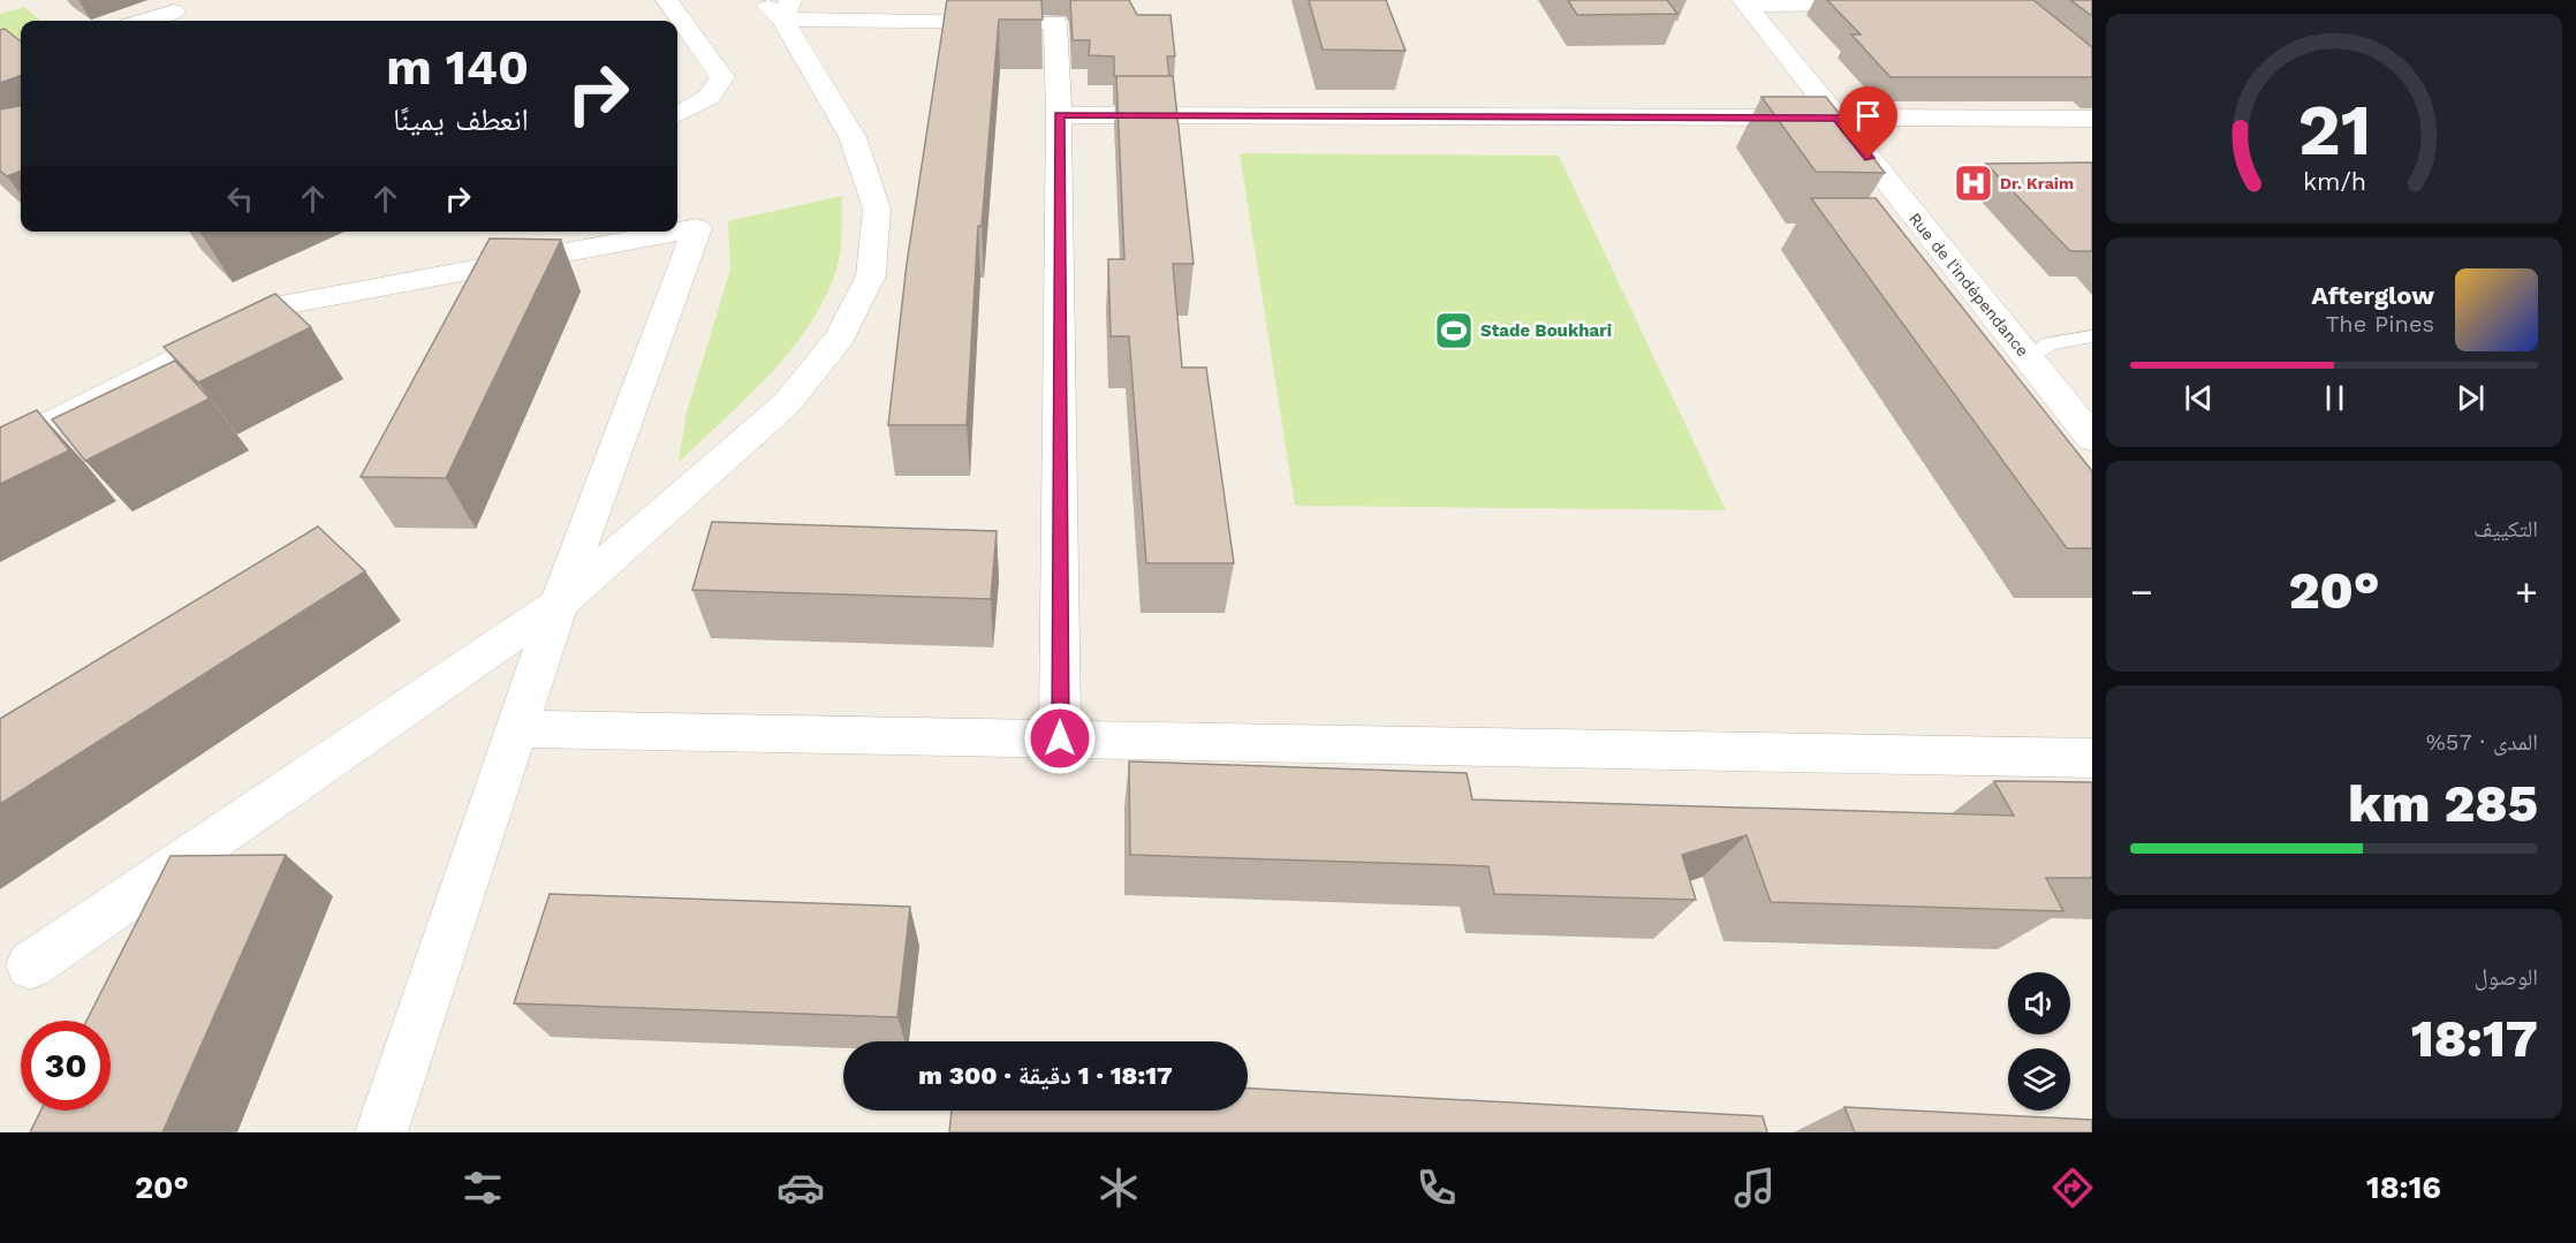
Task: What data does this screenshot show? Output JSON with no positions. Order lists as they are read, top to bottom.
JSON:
{
  "streets": {
    "street": ["Rue de l'indépendance"]
  },
  "places": {
    "hospital": ["Dr. Kraim"],
    "sports": ["Stade Boukhari"]
  },
  "page": {
    "turn": ["140 m", "انعطف يمينًا"],
    "song": ["Afterglow", "The Pines"],
    "tile": [
      "التكييف",
      ["المدى · 57%", "285 km"],
      ["الوصول", "18:17"]
    ],
    "heat": ["−", "20°", "+"],
    "limit": "30",
    "trip": "18:17 · 1 دقيقة · 300 m",
    "tabs": ["18:16", "20°"],
    "gauge": ["21", "km/h"]
  }
}
